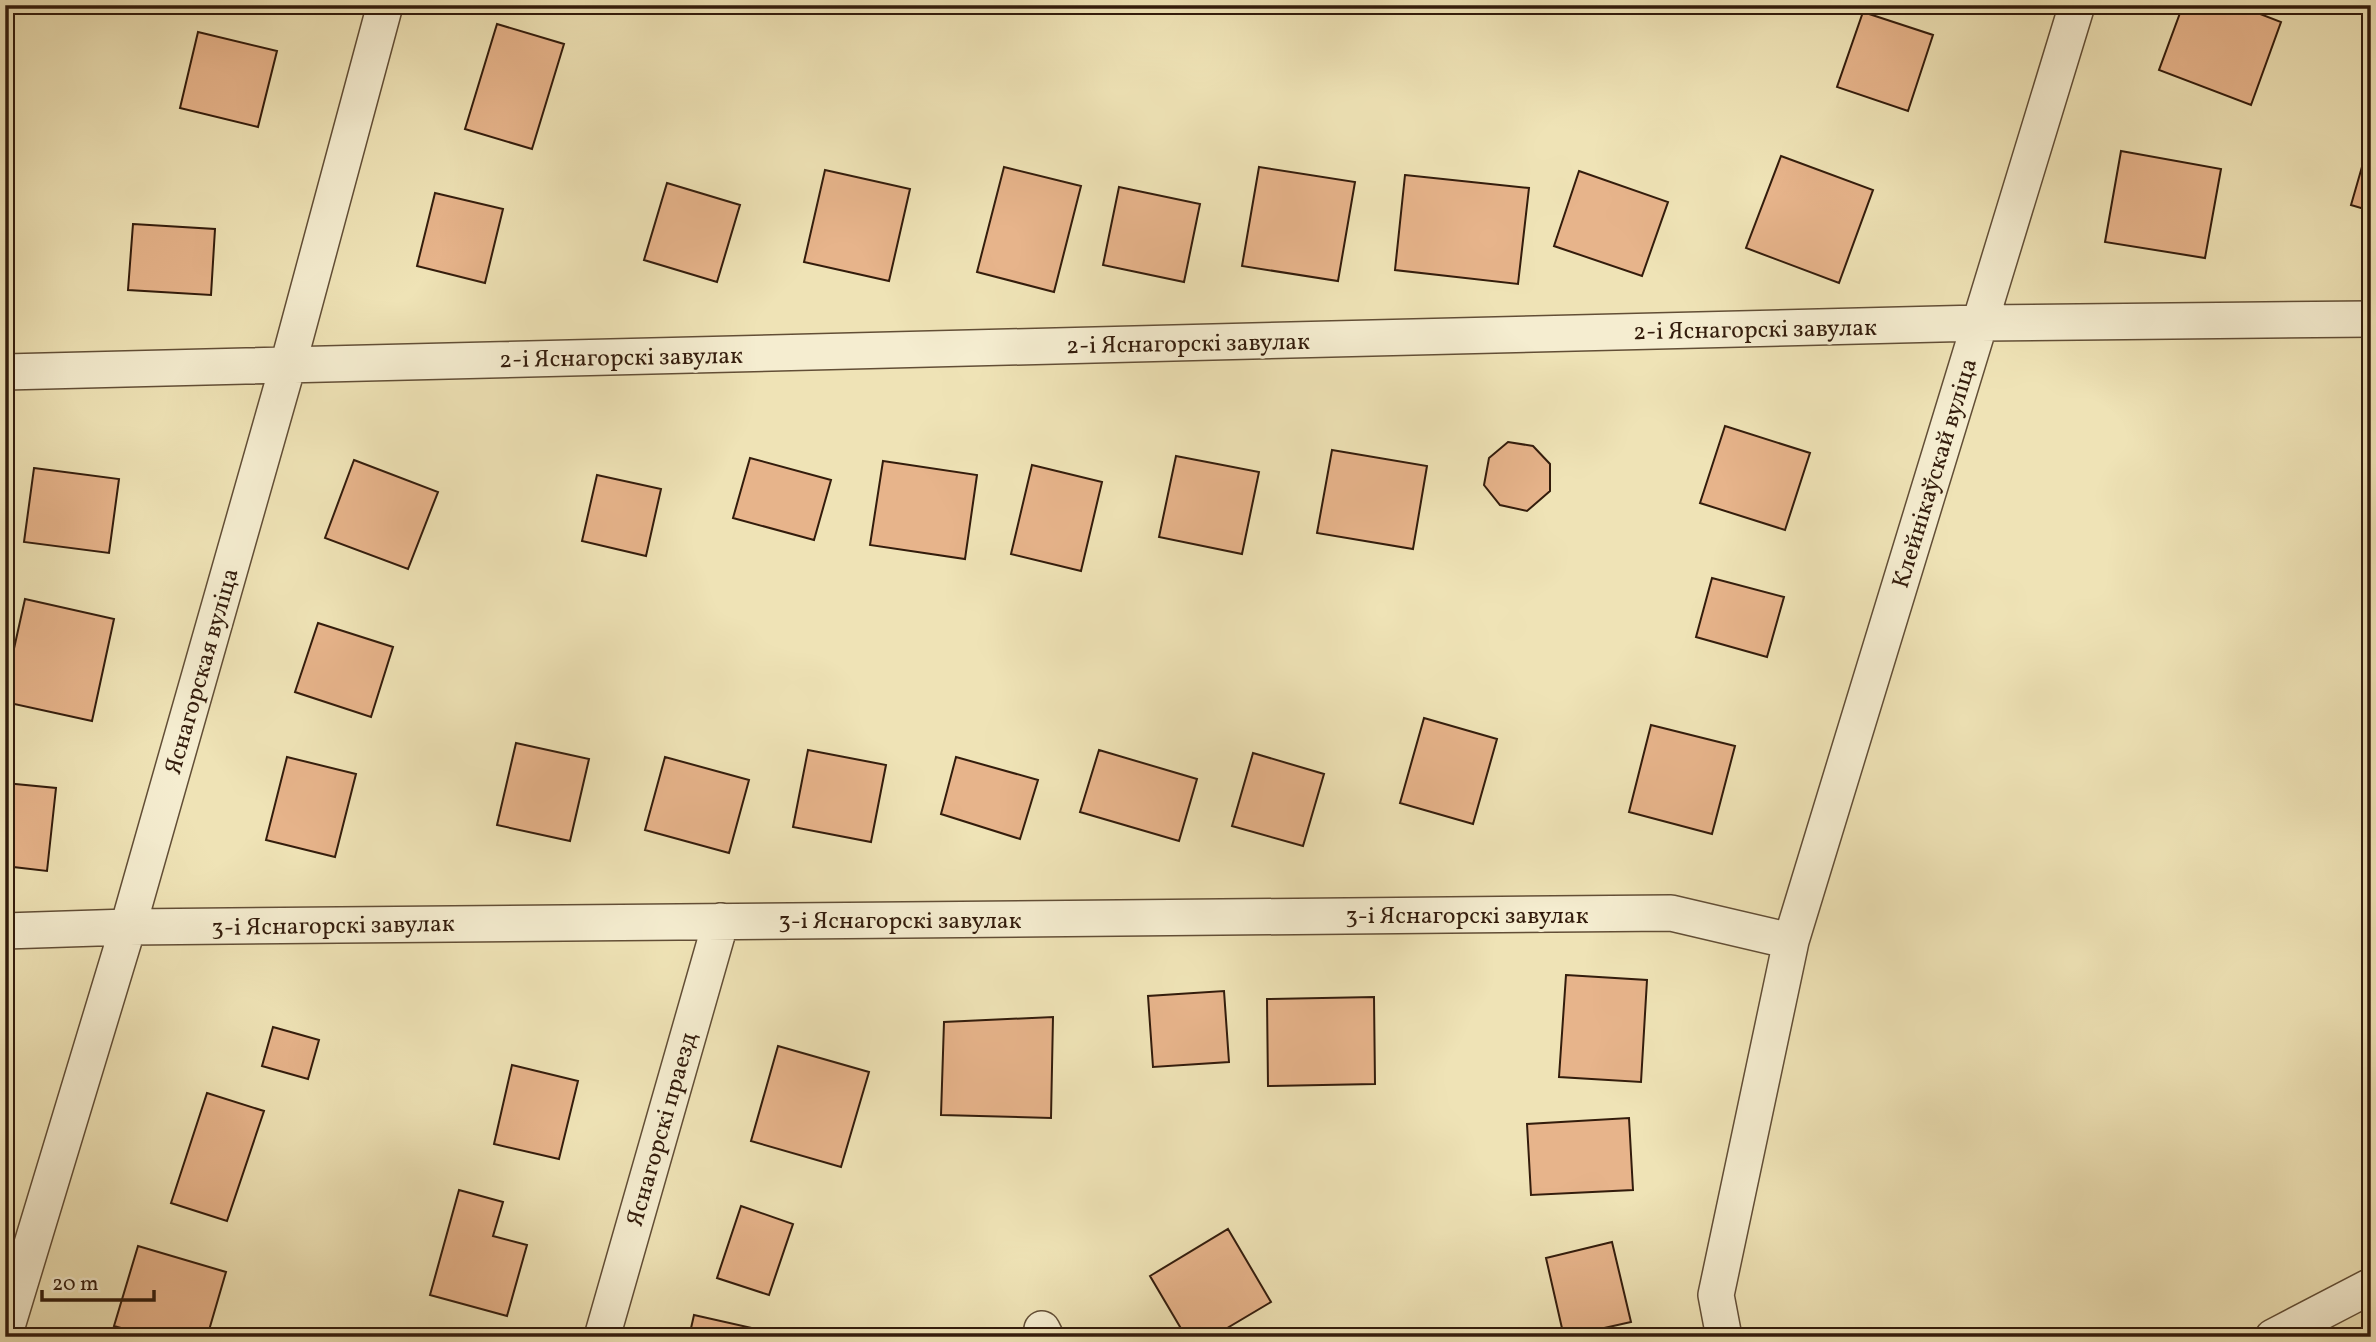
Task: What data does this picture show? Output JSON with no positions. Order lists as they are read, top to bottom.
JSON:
{
  "streets": {
    "street": [
      "2-і Яснагорскі завулак",
      "Клейнікаўскай вуліца",
      "Яснагорская вуліца",
      "3-і Яснагорскі завулак",
      "Яснагорскі праезд"
    ]
  },
  "crossings": [
    ["2-і Яснагорскі завулак", "Клейнікаўскай вуліца"],
    ["2-і Яснагорскі завулак", "Яснагорская вуліца"],
    ["Клейнікаўскай вуліца", "3-і Яснагорскі завулак"],
    ["Яснагорская вуліца", "3-і Яснагорскі завулак"],
    ["3-і Яснагорскі завулак", "Яснагорскі праезд"]
  ],
  "scale_bar": "20 m"
}
